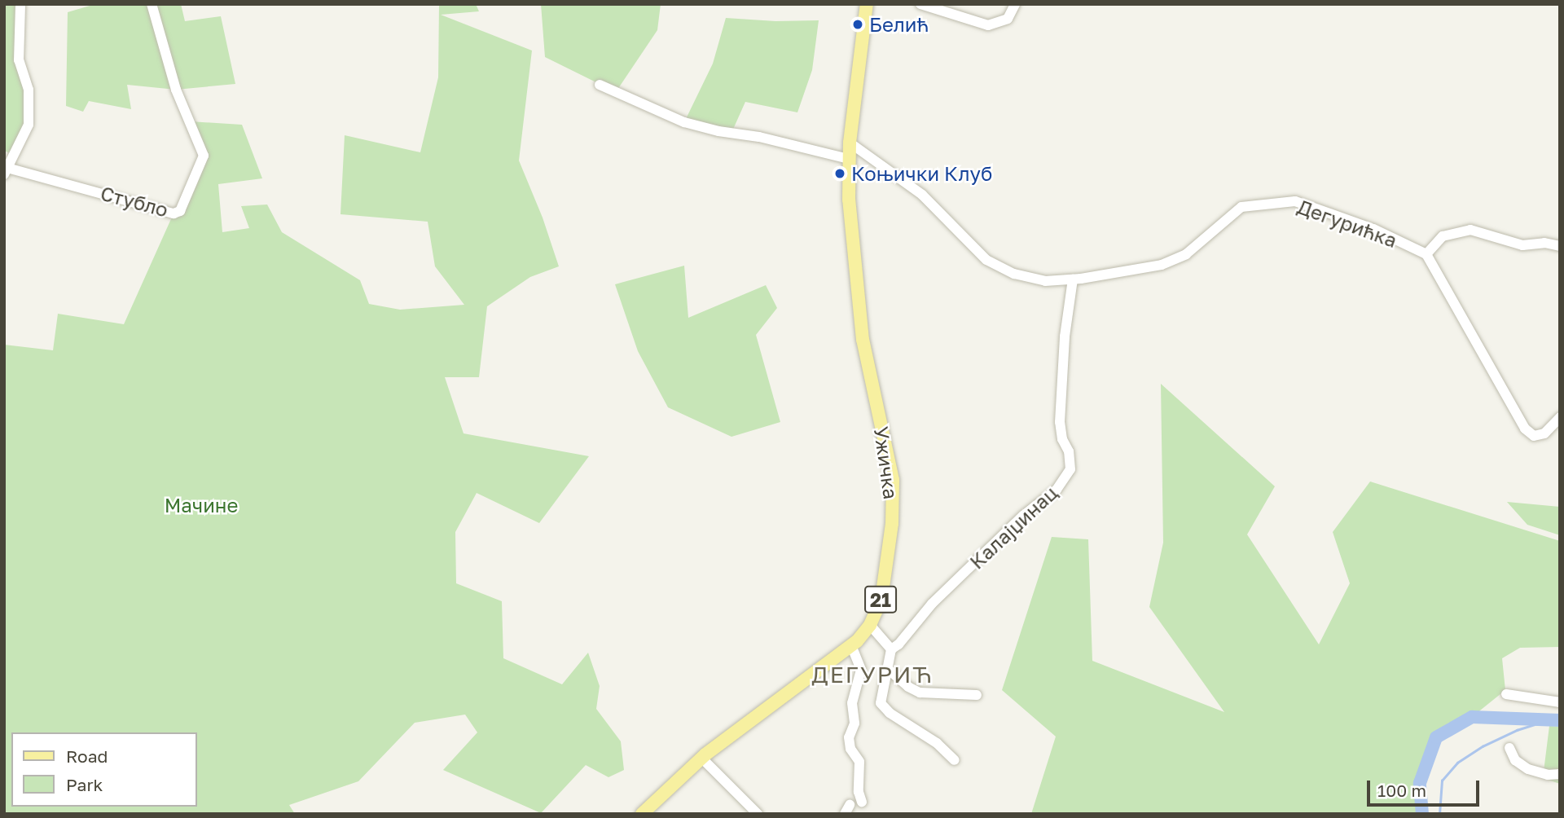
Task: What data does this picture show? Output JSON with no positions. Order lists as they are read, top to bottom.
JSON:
{
  "streets": {
    "main road": ["Ужичка", "21"],
    "street": ["Стубло", "Дегурићка", "Калајџинац"]
  },
  "crossings": [
    ["Дегурићка", "Ужичка"],
    ["Дегурићка", "Калајџинац"]
  ],
  "districts": ["ДЕГУРИЋ"],
  "parks": ["Мачине"],
  "places": ["Белић", "Коњички Клуб"],
  "legend": ["Road", "Park"],
  "scale_bar": "100 m"
}
